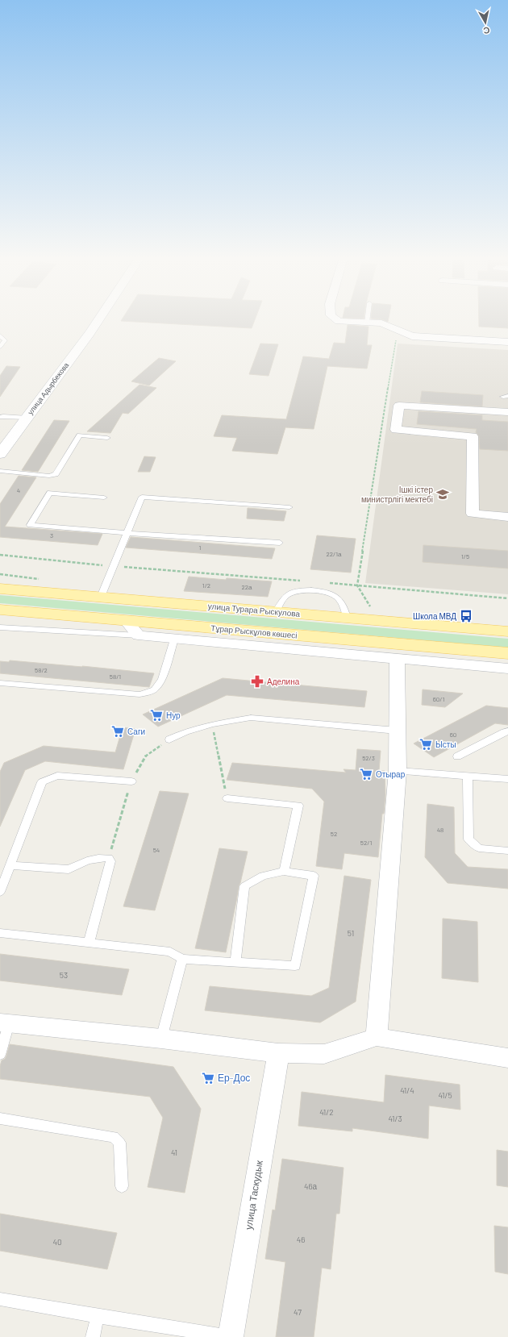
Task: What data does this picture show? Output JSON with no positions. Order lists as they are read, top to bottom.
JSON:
{
  "streets": {
    "main road": ["улица Адырбекова", "улица Турара Рыскулова", "Тұрар Рыскұлов көшесі"],
    "street": ["улица Таскудык"]
  },
  "places": {
    "school or university": ["Ішкі істер министрлігі мектебі"],
    "bus stop": ["Школа МВД"],
    "pharmacy": ["Аделина"],
    "supermarket": [
      "Нур",
      "Саги",
      "Ысты",
      "Отырар",
      "Ер-Дос"
    ]
  },
  "house_numbers": [
    "4",
    "3",
    "1",
    "22/1а",
    "1/5",
    "1/2",
    "22а",
    "58/2",
    "58/1",
    "60/1",
    "60",
    "52/3",
    "48",
    "52",
    "52/1",
    "54",
    "51",
    "53",
    "41/4",
    "41/5",
    "41/2",
    "41/3",
    "41",
    "46а",
    "46",
    "40",
    "47"
  ],
  "north": "bottom"
}
